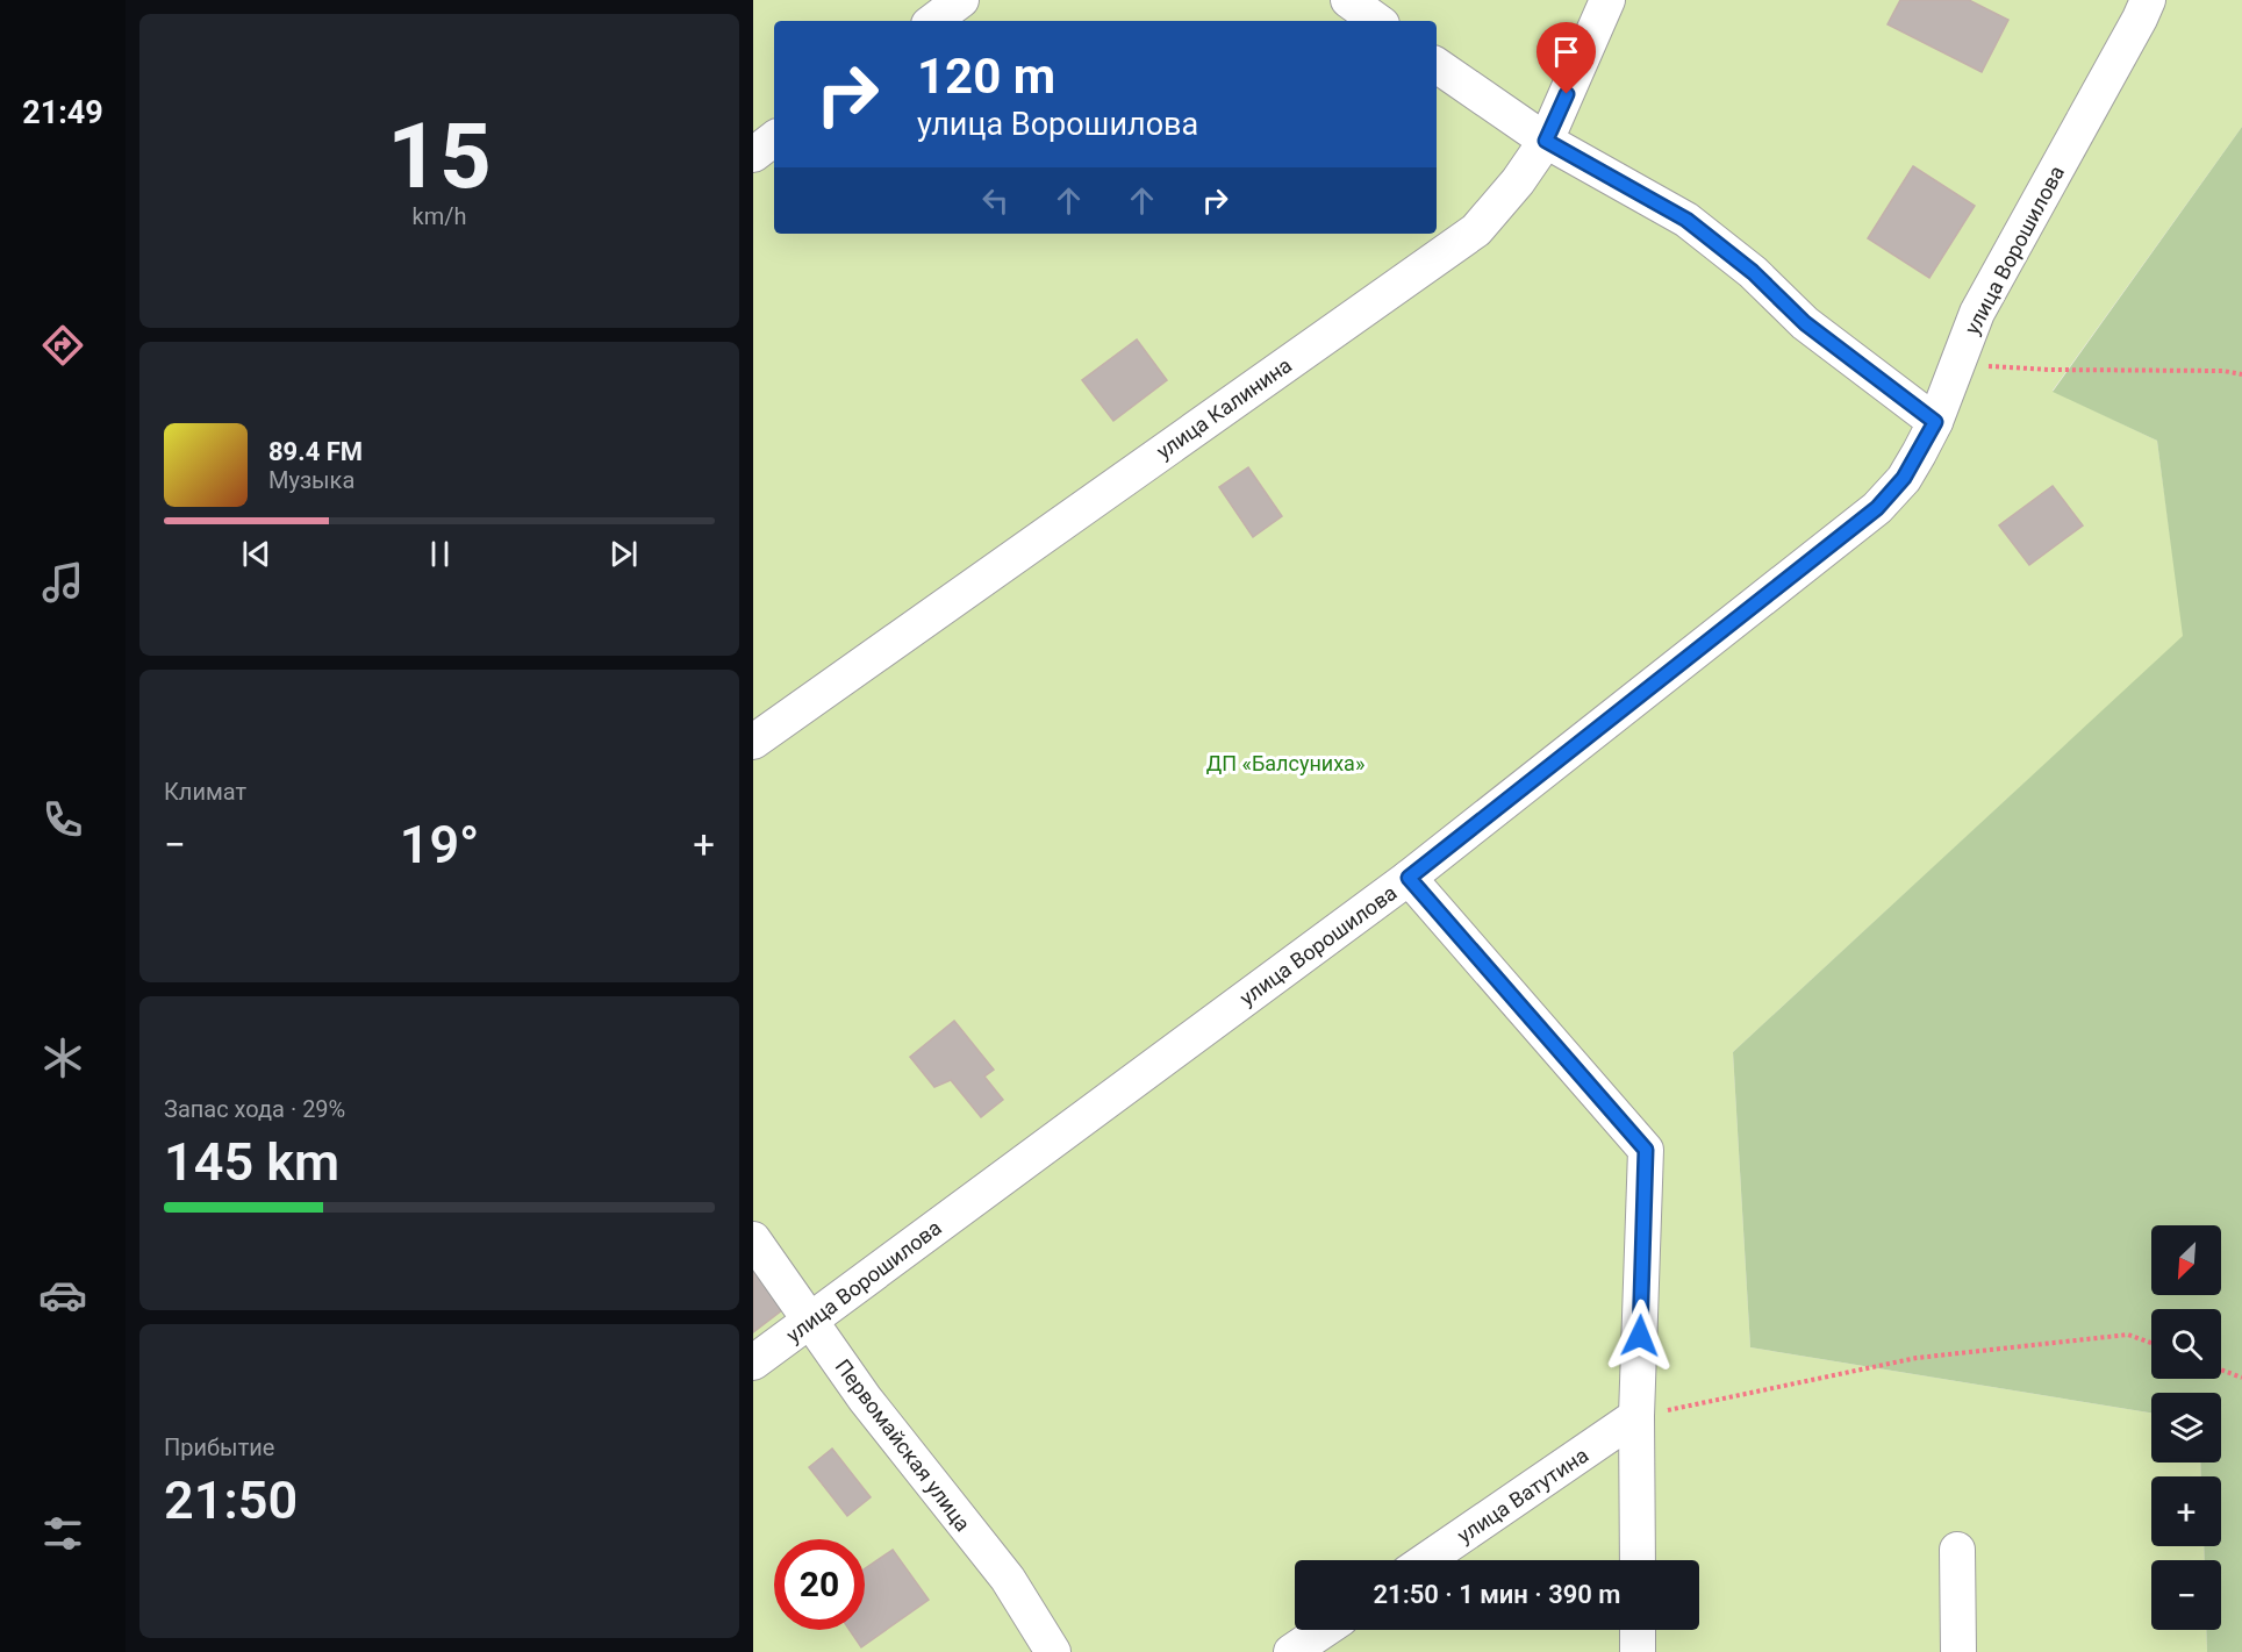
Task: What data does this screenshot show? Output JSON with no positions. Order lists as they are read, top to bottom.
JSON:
{
  "streets": {
    "street": [
      "улица Ворошилова",
      "улица Калинина",
      "Первомайская улица",
      "улица Ватутина"
    ]
  },
  "crossings": [
    ["улица Ворошилова", "Первомайская улица"]
  ],
  "parks": ["ДП «Балсуниха»"],
  "north": "bottom left",
  "page": {
    "tabs": "21:49",
    "tile": [
      ["15", "km/h"],
      "Климат",
      ["Запас хода · 29%", "145 km"],
      ["Прибытие", "21:50"]
    ],
    "turn": ["120 m", "улица Ворошилова"],
    "song": ["89.4 FM", "Музыка"],
    "heat": ["−", "19°", "+"],
    "map_buttons": ["+", "−"],
    "limit": "20",
    "trip": "21:50 · 1 мин · 390 m"
  }
}
